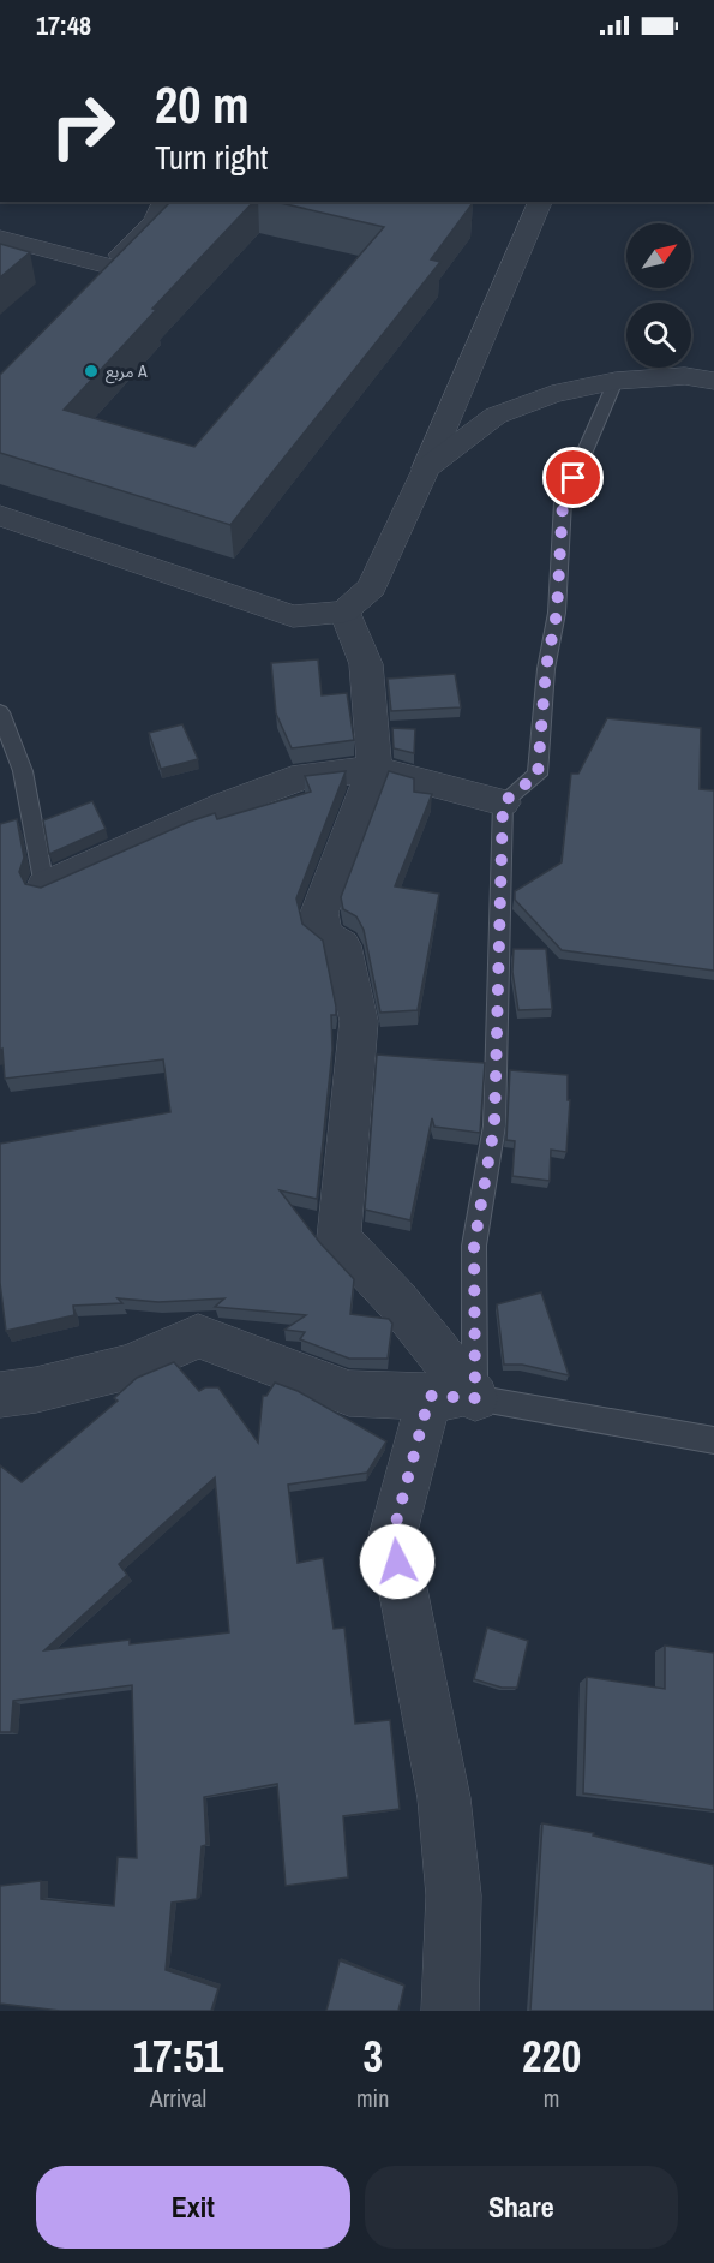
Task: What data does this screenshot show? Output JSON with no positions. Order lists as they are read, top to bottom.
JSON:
{
  "places": ["مربع A"],
  "north": "top right",
  "page": {
    "status": "17:48",
    "turn": ["20 m", "Turn right"],
    "eta": [
      "17:51",
      "Arrival",
      "3",
      "min",
      "220",
      "m"
    ],
    "buttons": ["Exit", "Share"]
  }
}
